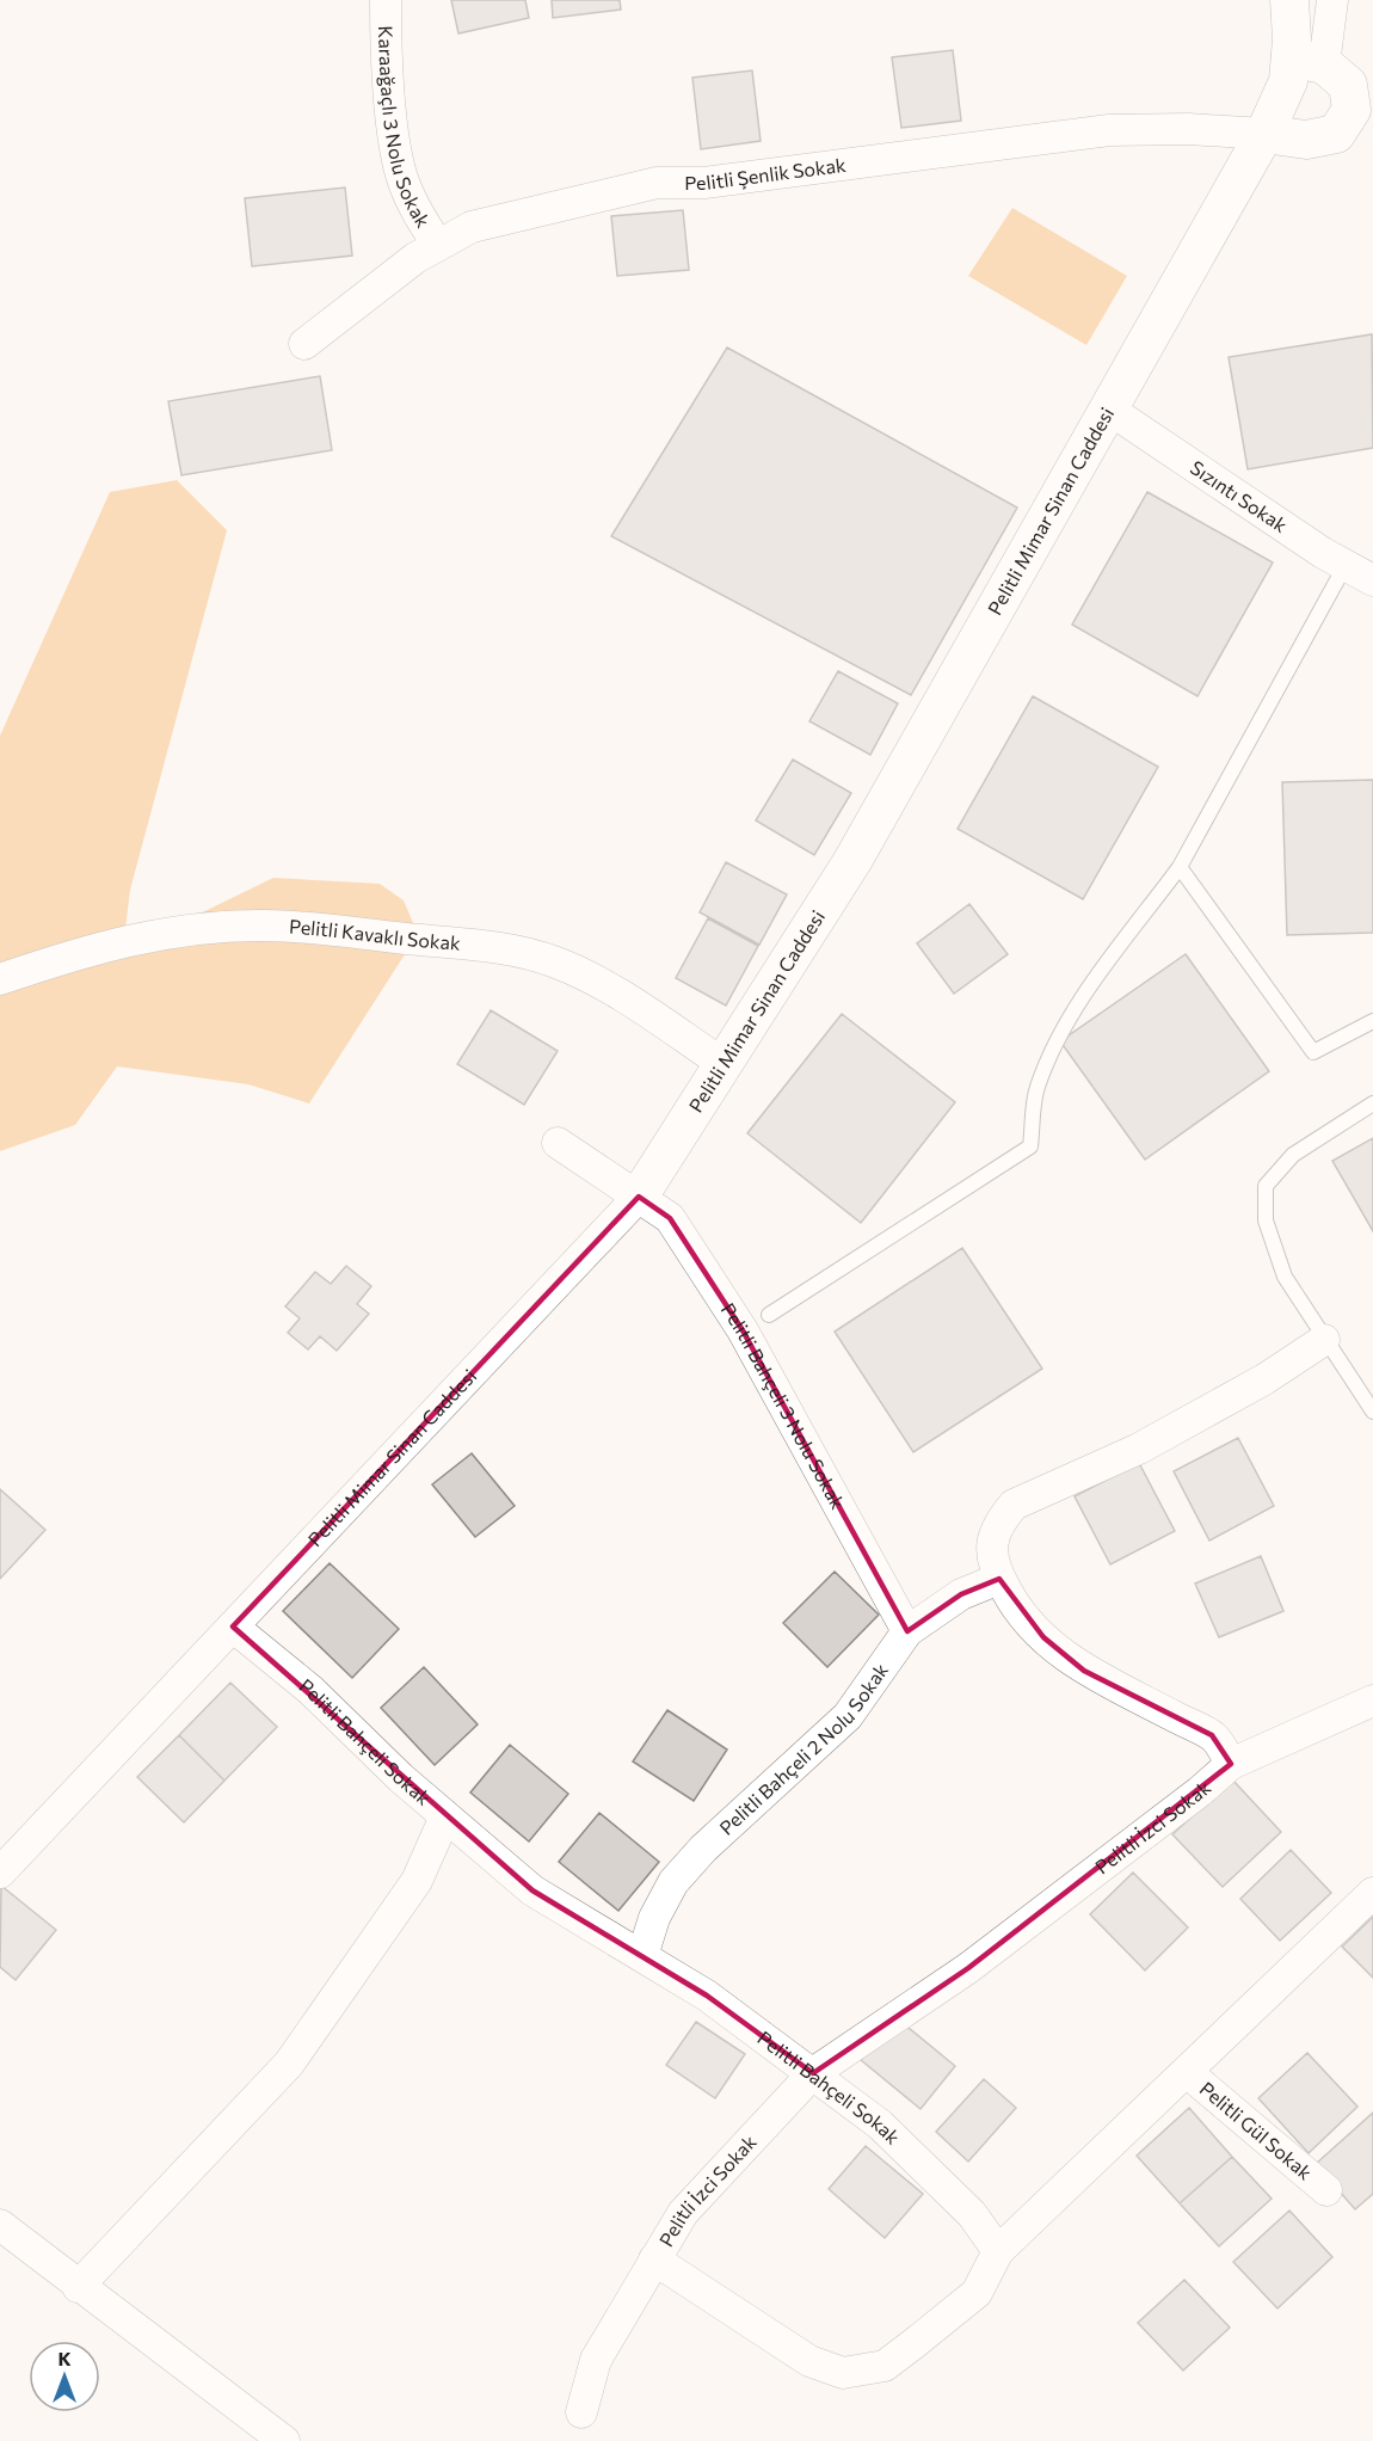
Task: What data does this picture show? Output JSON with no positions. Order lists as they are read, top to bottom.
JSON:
{
  "streets": {
    "street": [
      "Karaağaçlı 3 Nolu Sokak",
      "Pelitli Şenlik Sokak",
      "Sızıntı Sokak",
      "Pelitli Mimar Sinan Caddesi",
      "Pelitli Kavaklı Sokak",
      "Pelitli Bahçeli 3 Nolu Sokak",
      "Pelitli Bahçeli Sokak",
      "Pelitli Bahçeli 2 Nolu Sokak",
      "Pelitli İzci Sokak",
      "Pelitli Gül Sokak"
    ]
  },
  "crossings": [
    ["Karaağaçlı 3 Nolu Sokak", "Pelitli Şenlik Sokak"],
    ["Pelitli Şenlik Sokak", "Pelitli Mimar Sinan Caddesi"],
    ["Sızıntı Sokak", "Pelitli Mimar Sinan Caddesi"],
    ["Pelitli Mimar Sinan Caddesi", "Pelitli Kavaklı Sokak"],
    ["Pelitli Mimar Sinan Caddesi", "Pelitli Bahçeli 3 Nolu Sokak"],
    ["Pelitli Mimar Sinan Caddesi", "Pelitli Bahçeli Sokak"],
    ["Pelitli Bahçeli 3 Nolu Sokak", "Pelitli Bahçeli 2 Nolu Sokak"],
    ["Pelitli Bahçeli Sokak", "Pelitli Bahçeli 2 Nolu Sokak"],
    ["Pelitli Bahçeli Sokak", "Pelitli İzci Sokak"]
  ],
  "north": "top"
}
